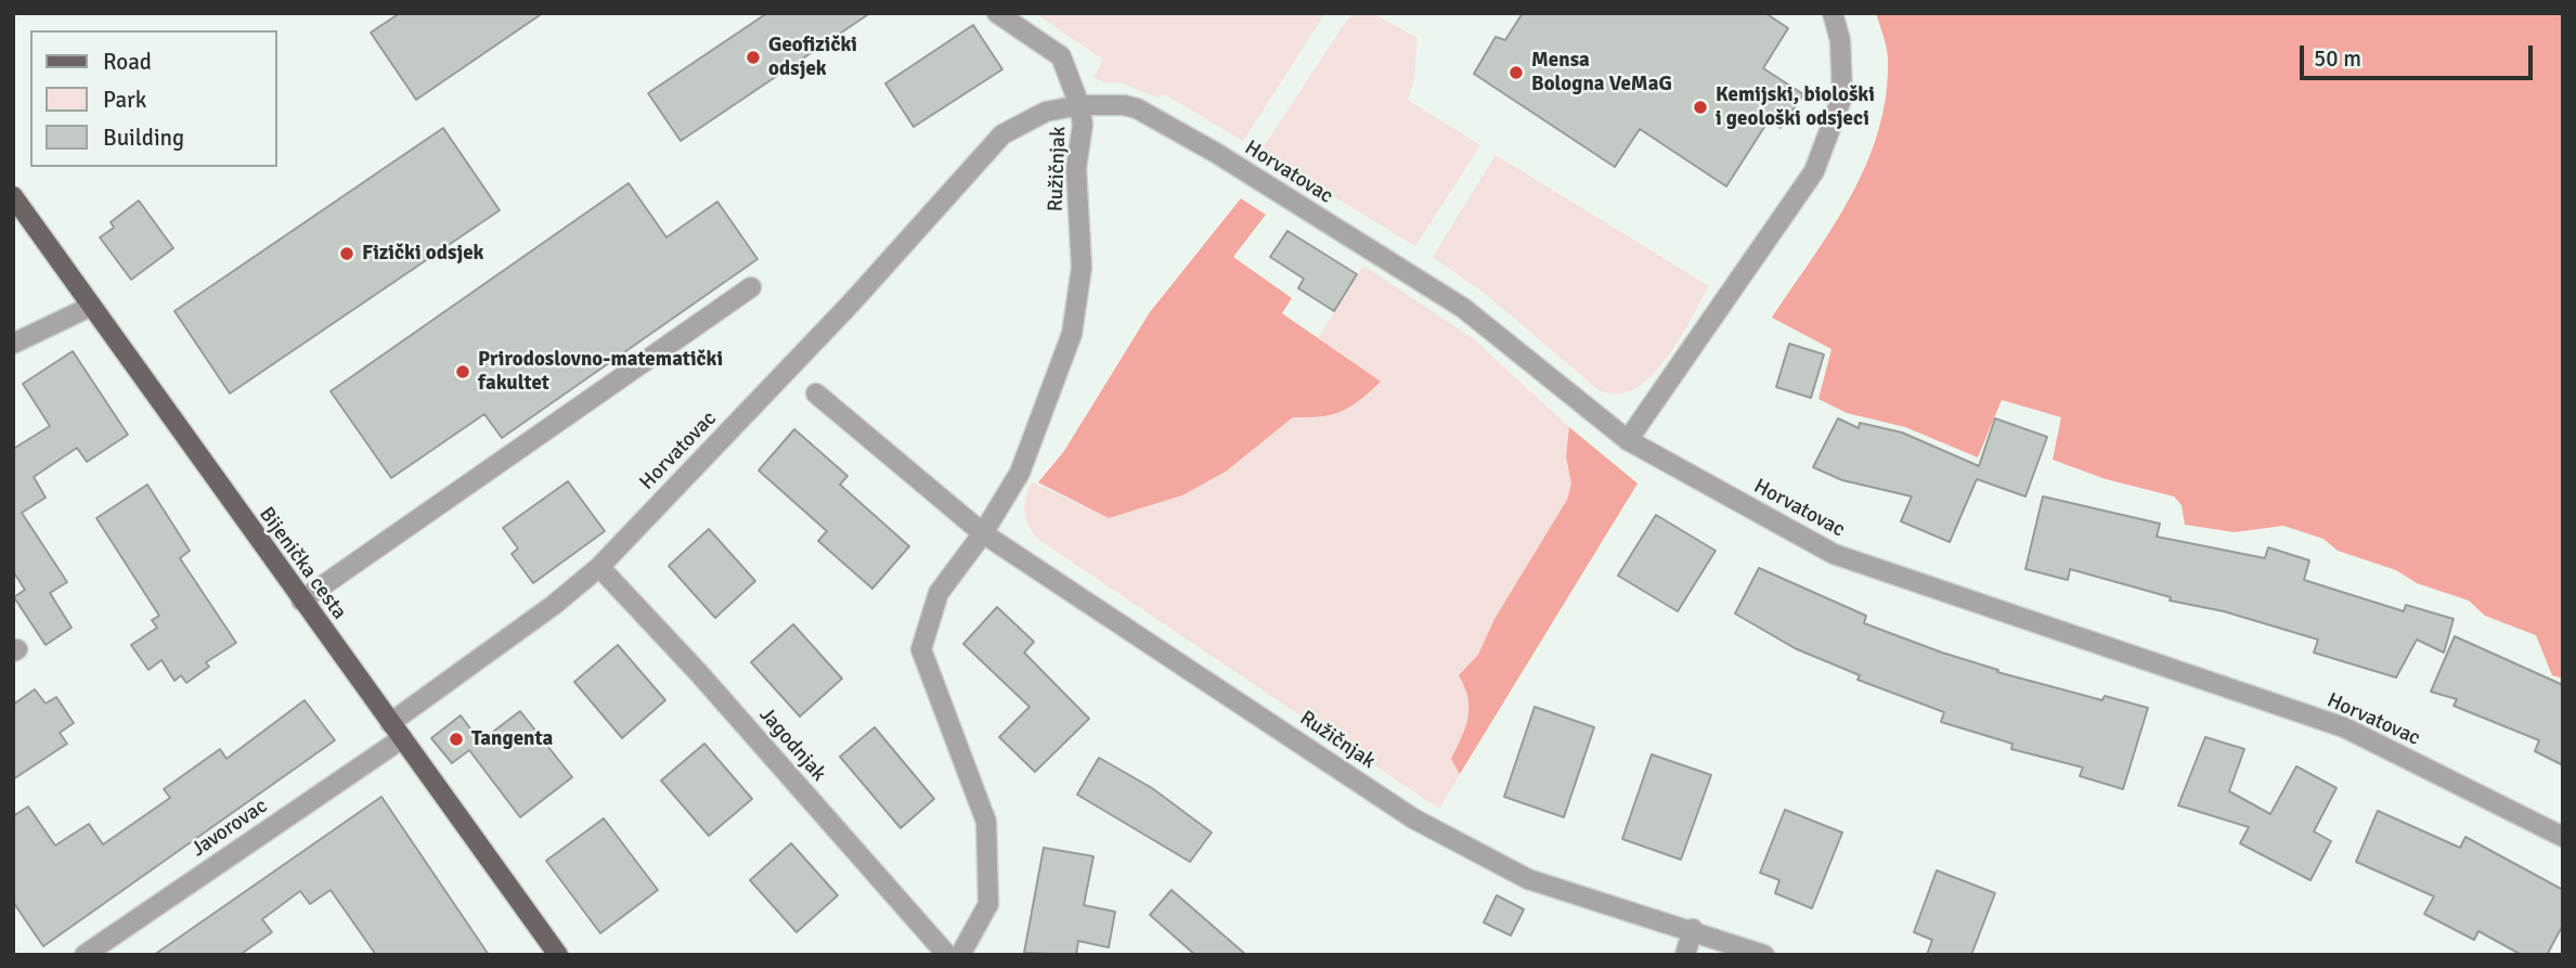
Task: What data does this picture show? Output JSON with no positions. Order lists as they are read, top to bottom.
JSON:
{
  "streets": {
    "main road": ["Bijenička cesta"],
    "street": [
      "Ružičnjak",
      "Horvatovac",
      "Jagodnjak",
      "Javorovac"
    ]
  },
  "crossings": [
    ["Ružičnjak", "Horvatovac"],
    ["Horvatovac", "Bijenička cesta"],
    ["Horvatovac", "Jagodnjak"],
    ["Horvatovac", "Javorovac"],
    ["Bijenička cesta", "Javorovac"]
  ],
  "places": [
    "Geofizički odsjek",
    "Mensa Bologna VeMaG",
    "Kemijski, biološki i geološki odsjeci",
    "Fizički odsjek",
    "Prirodoslovno-matematički fakultet",
    "Tangenta"
  ],
  "legend": ["Road", "Park", "Building"],
  "scale_bar": "50 m"
}
